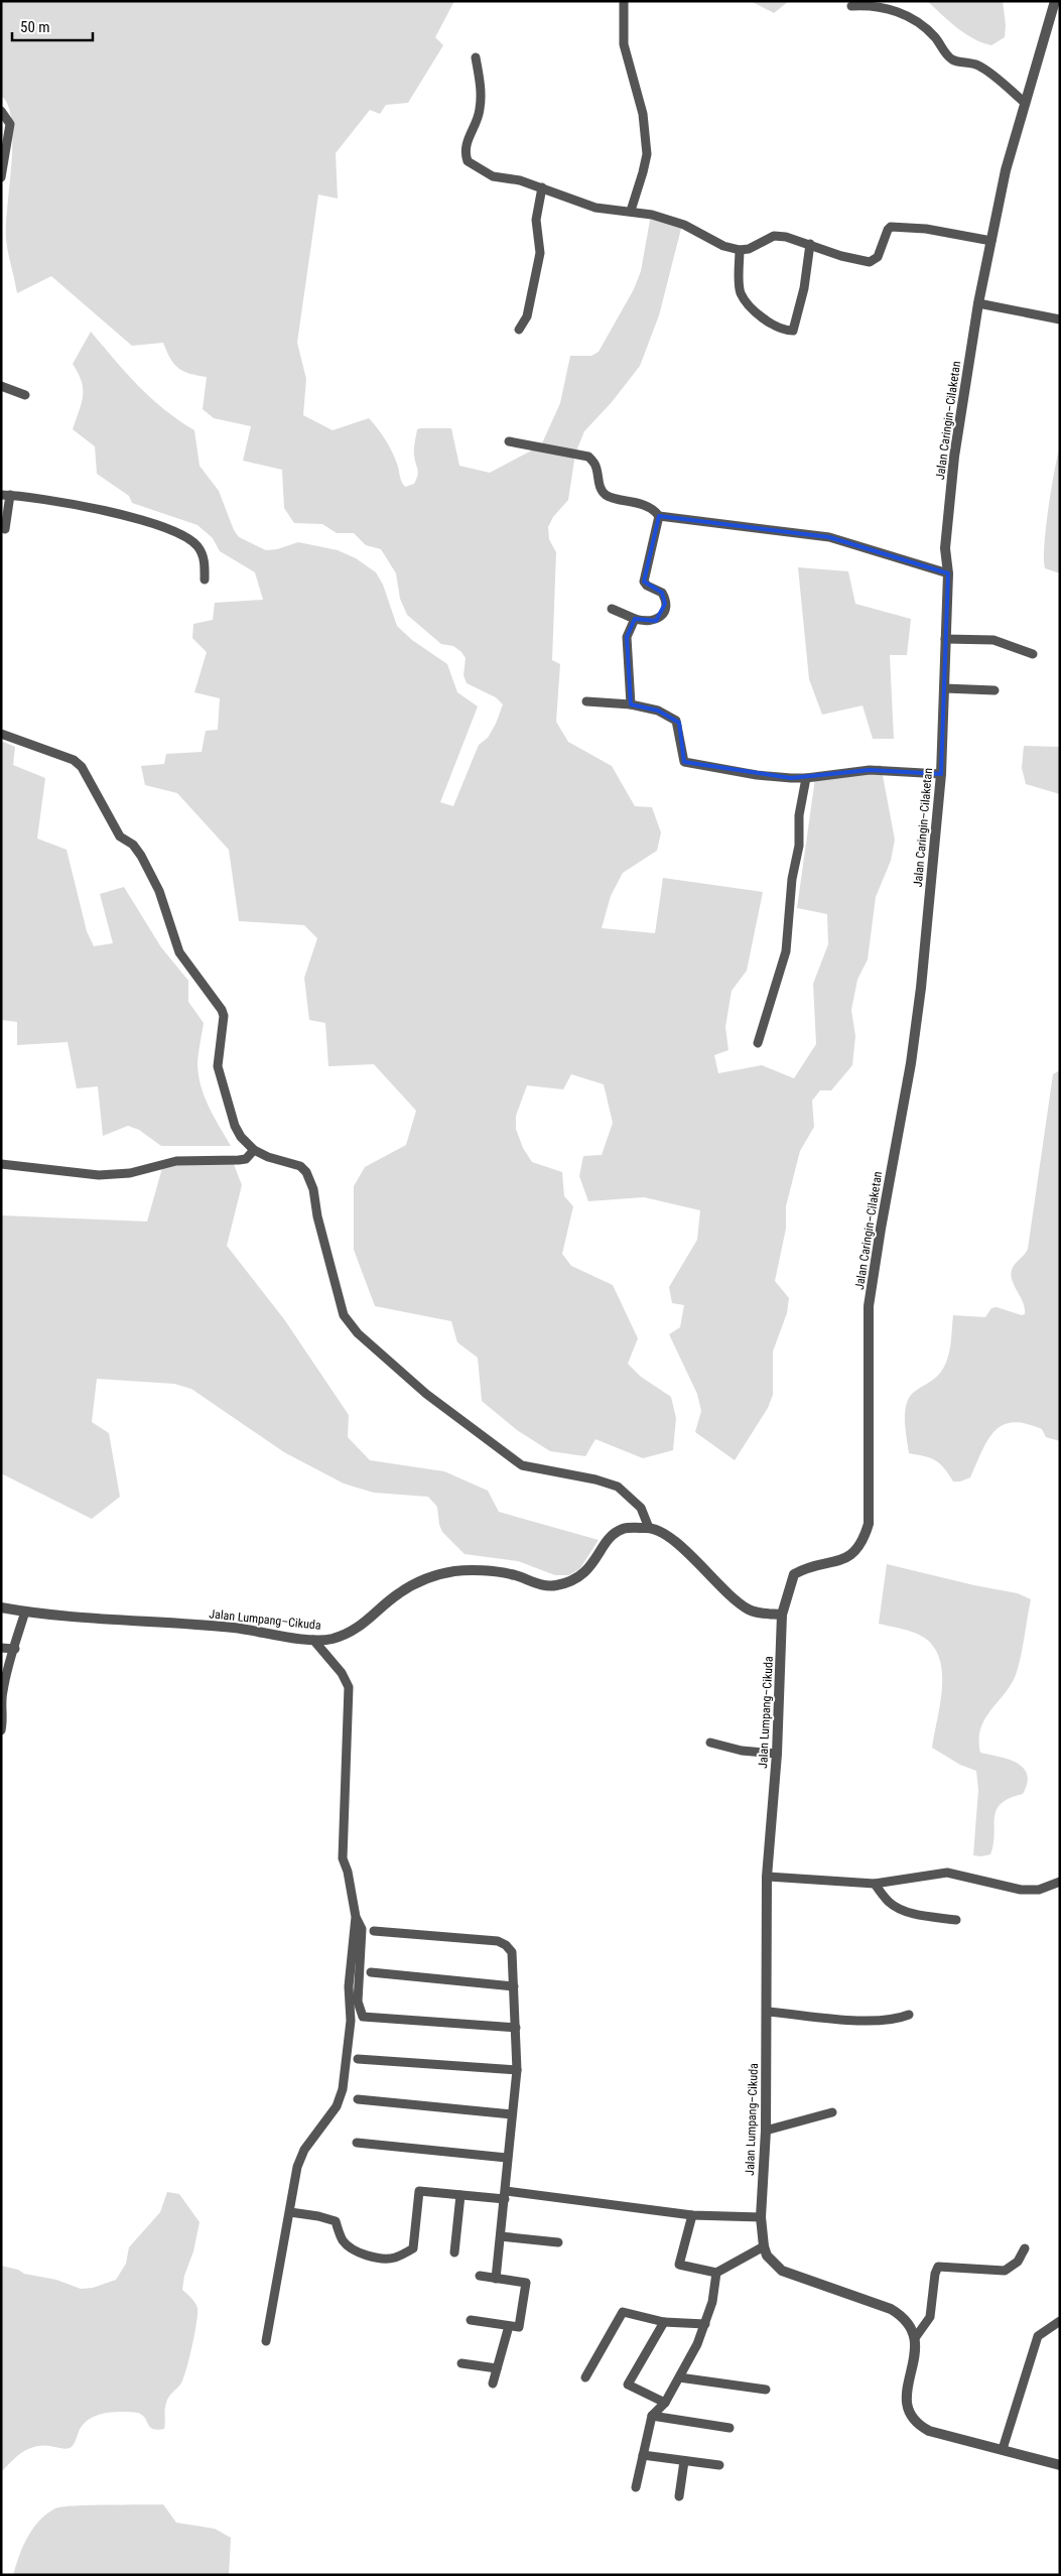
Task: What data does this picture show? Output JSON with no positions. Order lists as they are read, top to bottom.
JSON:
{
  "streets": {
    "street": ["Jalan Caringin–Cilaketan", "Jalan Lumpang–Cikuda"]
  },
  "crossings": [
    ["Jalan Caringin–Cilaketan", "Jalan Lumpang–Cikuda"]
  ],
  "scale_bar": "50 m"
}
